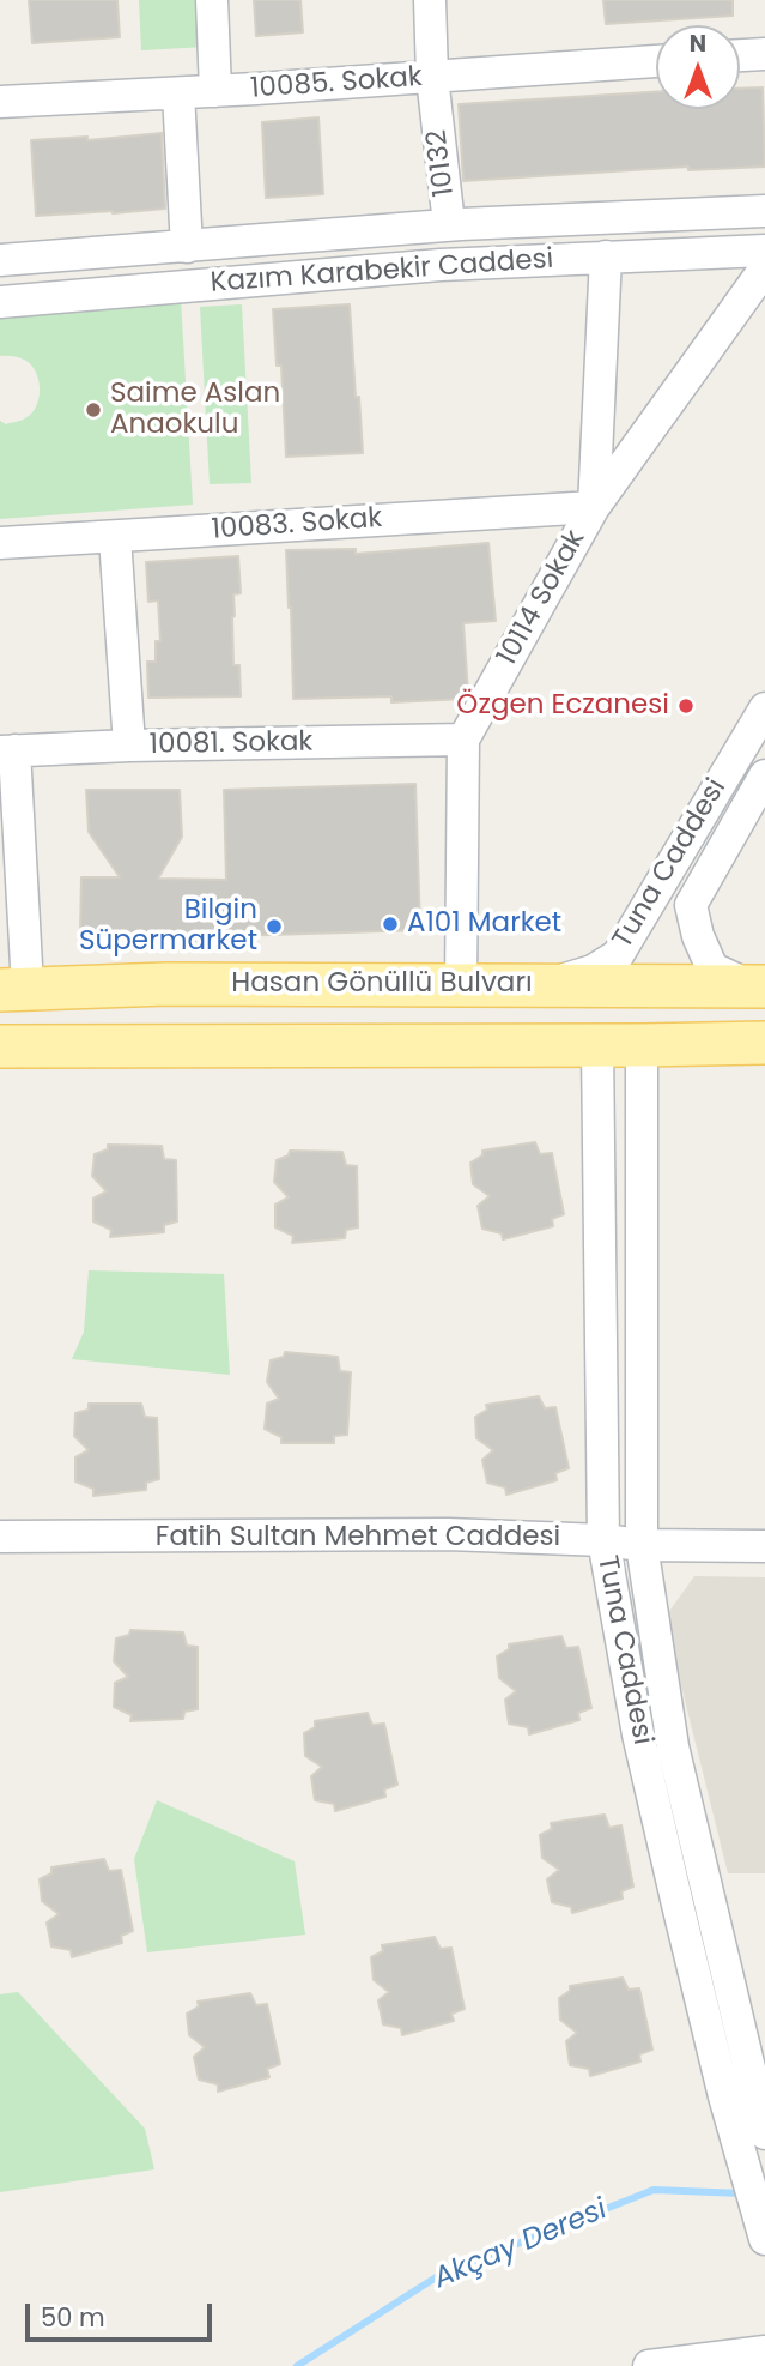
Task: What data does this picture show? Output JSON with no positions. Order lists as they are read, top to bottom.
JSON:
{
  "streets": {
    "main road": ["Hasan Gönüllü Bulvarı"],
    "street": [
      "10085. Sokak",
      "10132",
      "Kazım Karabekir Caddesi",
      "10083. Sokak",
      "10114 Sokak",
      "10081. Sokak",
      "Tuna Caddesi",
      "Fatih Sultan Mehmet Caddesi"
    ]
  },
  "crossings": [
    ["10085. Sokak", "10132"],
    ["10132", "Kazım Karabekir Caddesi"],
    ["Kazım Karabekir Caddesi", "10114 Sokak"],
    ["10083. Sokak", "10114 Sokak"],
    ["10114 Sokak", "10081. Sokak"],
    ["10114 Sokak", "Hasan Gönüllü Bulvarı"],
    ["Tuna Caddesi", "Hasan Gönüllü Bulvarı"],
    ["Tuna Caddesi", "Fatih Sultan Mehmet Caddesi"]
  ],
  "water": ["Akçay Deresi"],
  "places": [
    "Saime Aslan Anaokulu",
    "Özgen Eczanesi",
    "A101 Market",
    "Bilgin Süpermarket"
  ],
  "scale_bar": "50 m",
  "north": "top"
}
